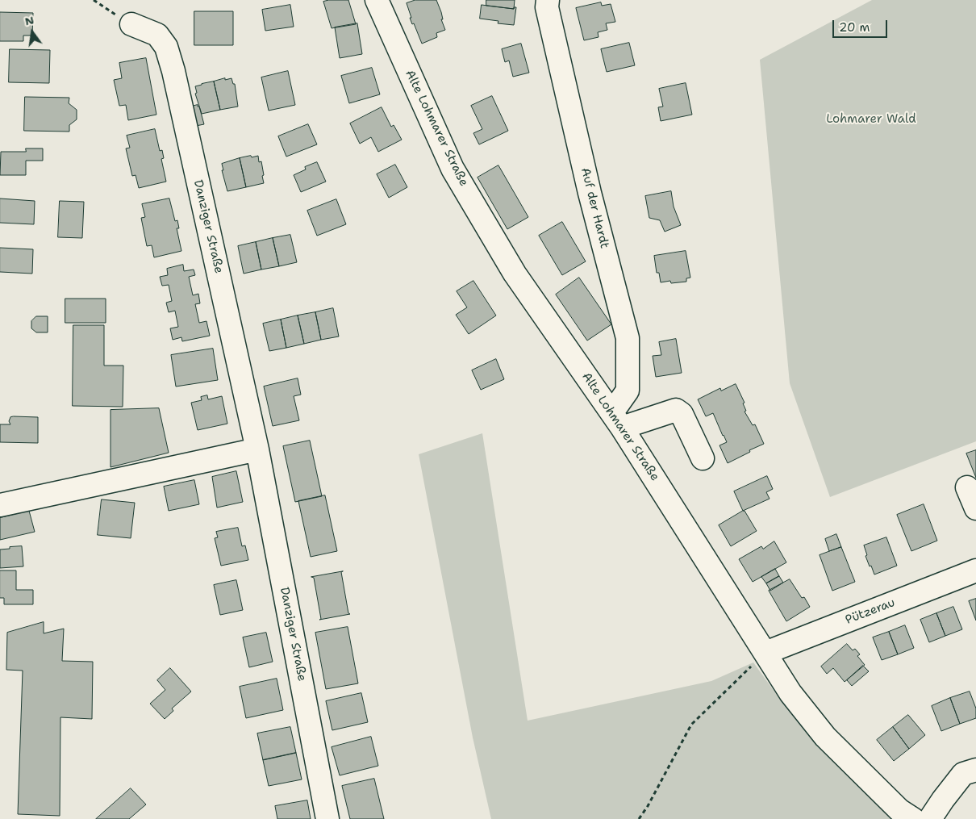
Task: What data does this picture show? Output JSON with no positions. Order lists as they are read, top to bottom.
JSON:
{
  "streets": {
    "street": [
      "Alte Lohmarer Straße",
      "Auf der Hardt",
      "Danziger Straße",
      "Pützerau"
    ]
  },
  "crossings": [
    ["Alte Lohmarer Straße", "Auf der Hardt"],
    ["Alte Lohmarer Straße", "Pützerau"]
  ],
  "parks": ["Lohmarer Wald"],
  "scale_bar": "20 m",
  "north": "top"
}
